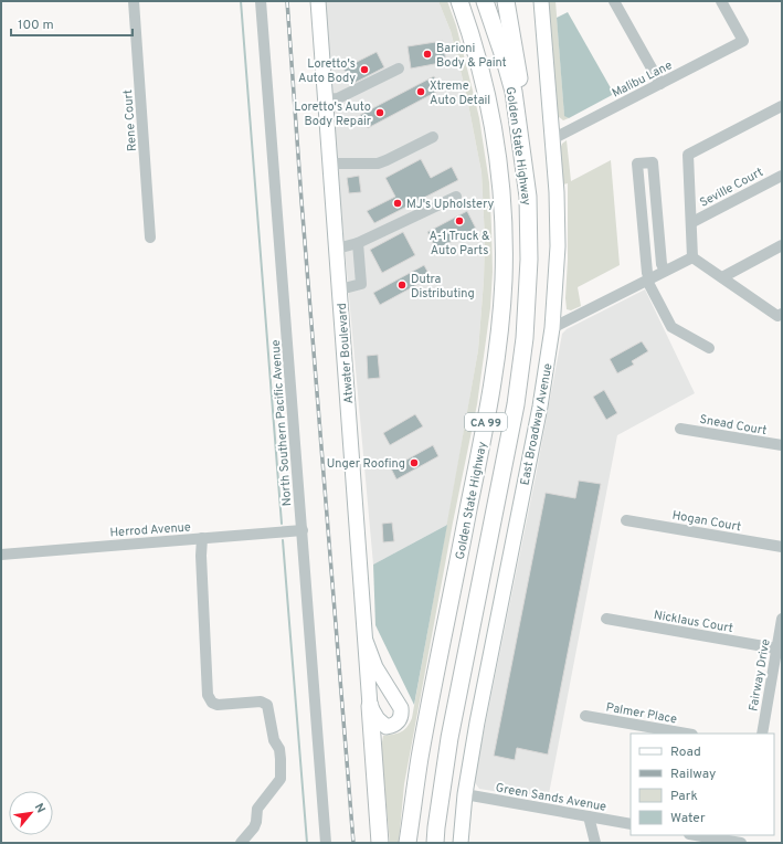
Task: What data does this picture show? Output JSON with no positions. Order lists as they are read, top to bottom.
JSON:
{
  "streets": {
    "highway": ["Golden State Highway", "CA 99"],
    "main road": ["Atwater Boulevard", "East Broadway Avenue"],
    "street": [
      "Malibu Lane",
      "Rene Court",
      "Seville Court",
      "North Southern Pacific Avenue",
      "Snead Court",
      "Hogan Court",
      "Herrod Avenue",
      "Nicklaus Court",
      "Fairway Drive",
      "Palmer Place",
      "Green Sands Avenue"
    ]
  },
  "crossings": [
    ["Malibu Lane", "East Broadway Avenue"],
    ["North Southern Pacific Avenue", "Herrod Avenue"],
    ["East Broadway Avenue", "Green Sands Avenue"],
    ["Nicklaus Court", "Fairway Drive"]
  ],
  "places": [
    "Barioni Body & Paint",
    "Loretto's Auto Body",
    "Xtreme Auto Detail",
    "Loretto's Auto Body Repair",
    "MJ's Upholstery",
    "A-1 Truck & Auto Parts",
    "Dutra Distributing",
    "Unger Roofing"
  ],
  "legend": [
    "Road",
    "Railway",
    "Park",
    "Water"
  ],
  "scale_bar": "100 m",
  "north": "top right"
}
